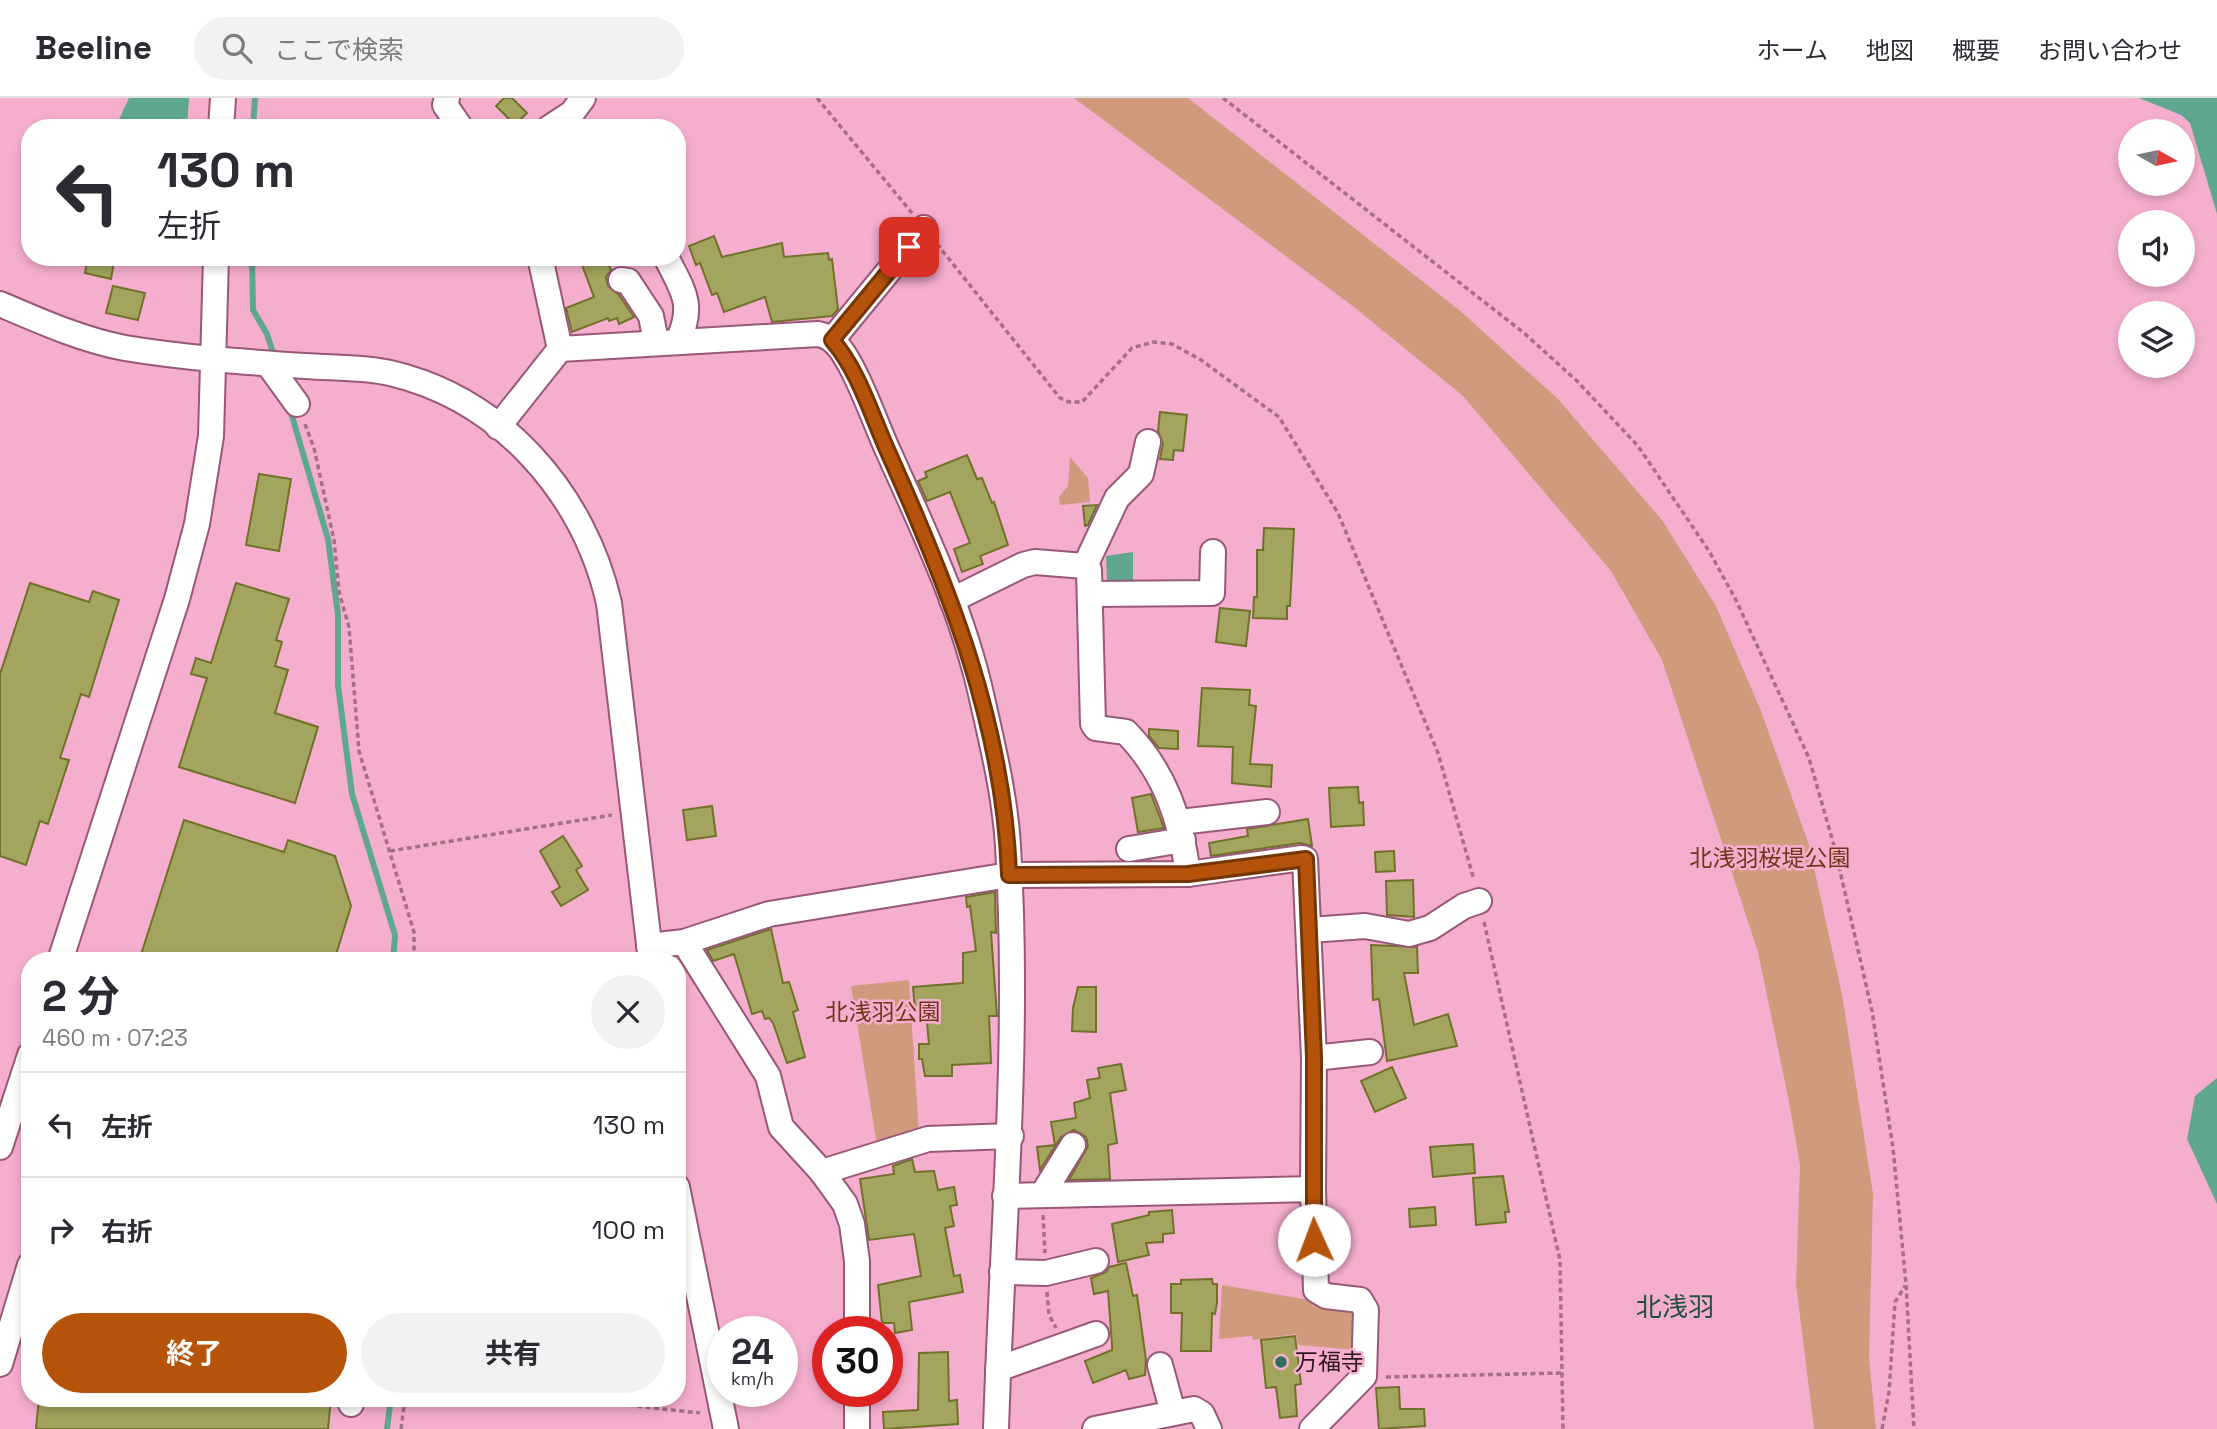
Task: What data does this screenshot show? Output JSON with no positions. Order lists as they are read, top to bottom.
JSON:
{
  "districts": ["北浅羽"],
  "parks": ["北浅羽桜堤公園", "北浅羽公園"],
  "places": ["万福寺"],
  "north": "right",
  "page": {
    "header": "Beeline",
    "search": "ここで検索",
    "nav": [
      "ホーム",
      "地図",
      "概要",
      "お問い合わせ"
    ],
    "turn": ["130 m", "左折"],
    "heading": ["2 分", "460 m · 07:23"],
    "list": [
      {
        "name": "左折",
        "value": "130 m"
      },
      {
        "name": "右折",
        "value": "100 m"
      }
    ],
    "buttons": ["終了", "共有"],
    "speed": "24 km/h",
    "limit": "30"
  }
}
